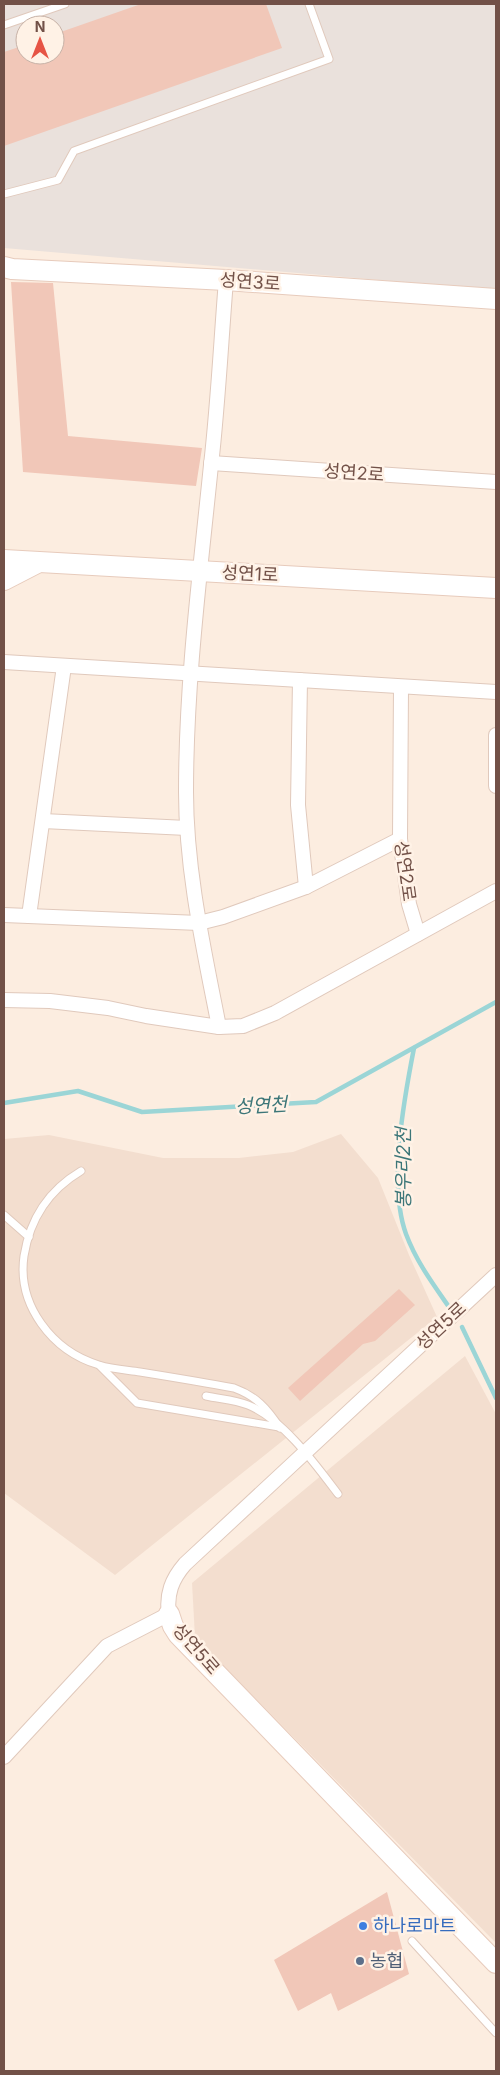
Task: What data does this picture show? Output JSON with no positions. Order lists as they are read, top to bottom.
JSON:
{
  "streets": {
    "street": [
      "성연3로",
      "성연2로",
      "성연1로",
      "성연5로"
    ]
  },
  "water": ["성연천", "봉우리2천"],
  "places": ["하나로마트", "농협"],
  "north": "top"
}
